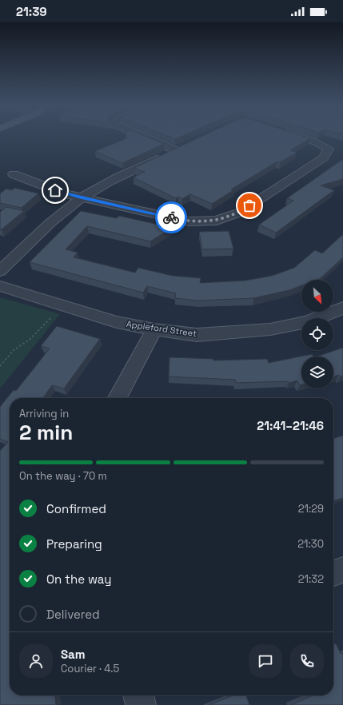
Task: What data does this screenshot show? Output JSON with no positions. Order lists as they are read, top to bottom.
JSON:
{
  "streets": {
    "street": ["Appleford Street"]
  },
  "north": "bottom right",
  "page": {
    "status": "21:39",
    "heading": ["2 min", "Arriving in", "21:41–21:46"],
    "panel": ["Sam", "Courier · 4.5"],
    "bar": "On the way · 70 m",
    "list": [
      ["Confirmed", "21:29"],
      ["Preparing", "21:30"],
      ["On the way", "21:32"],
      "Delivered"
    ]
  }
}
